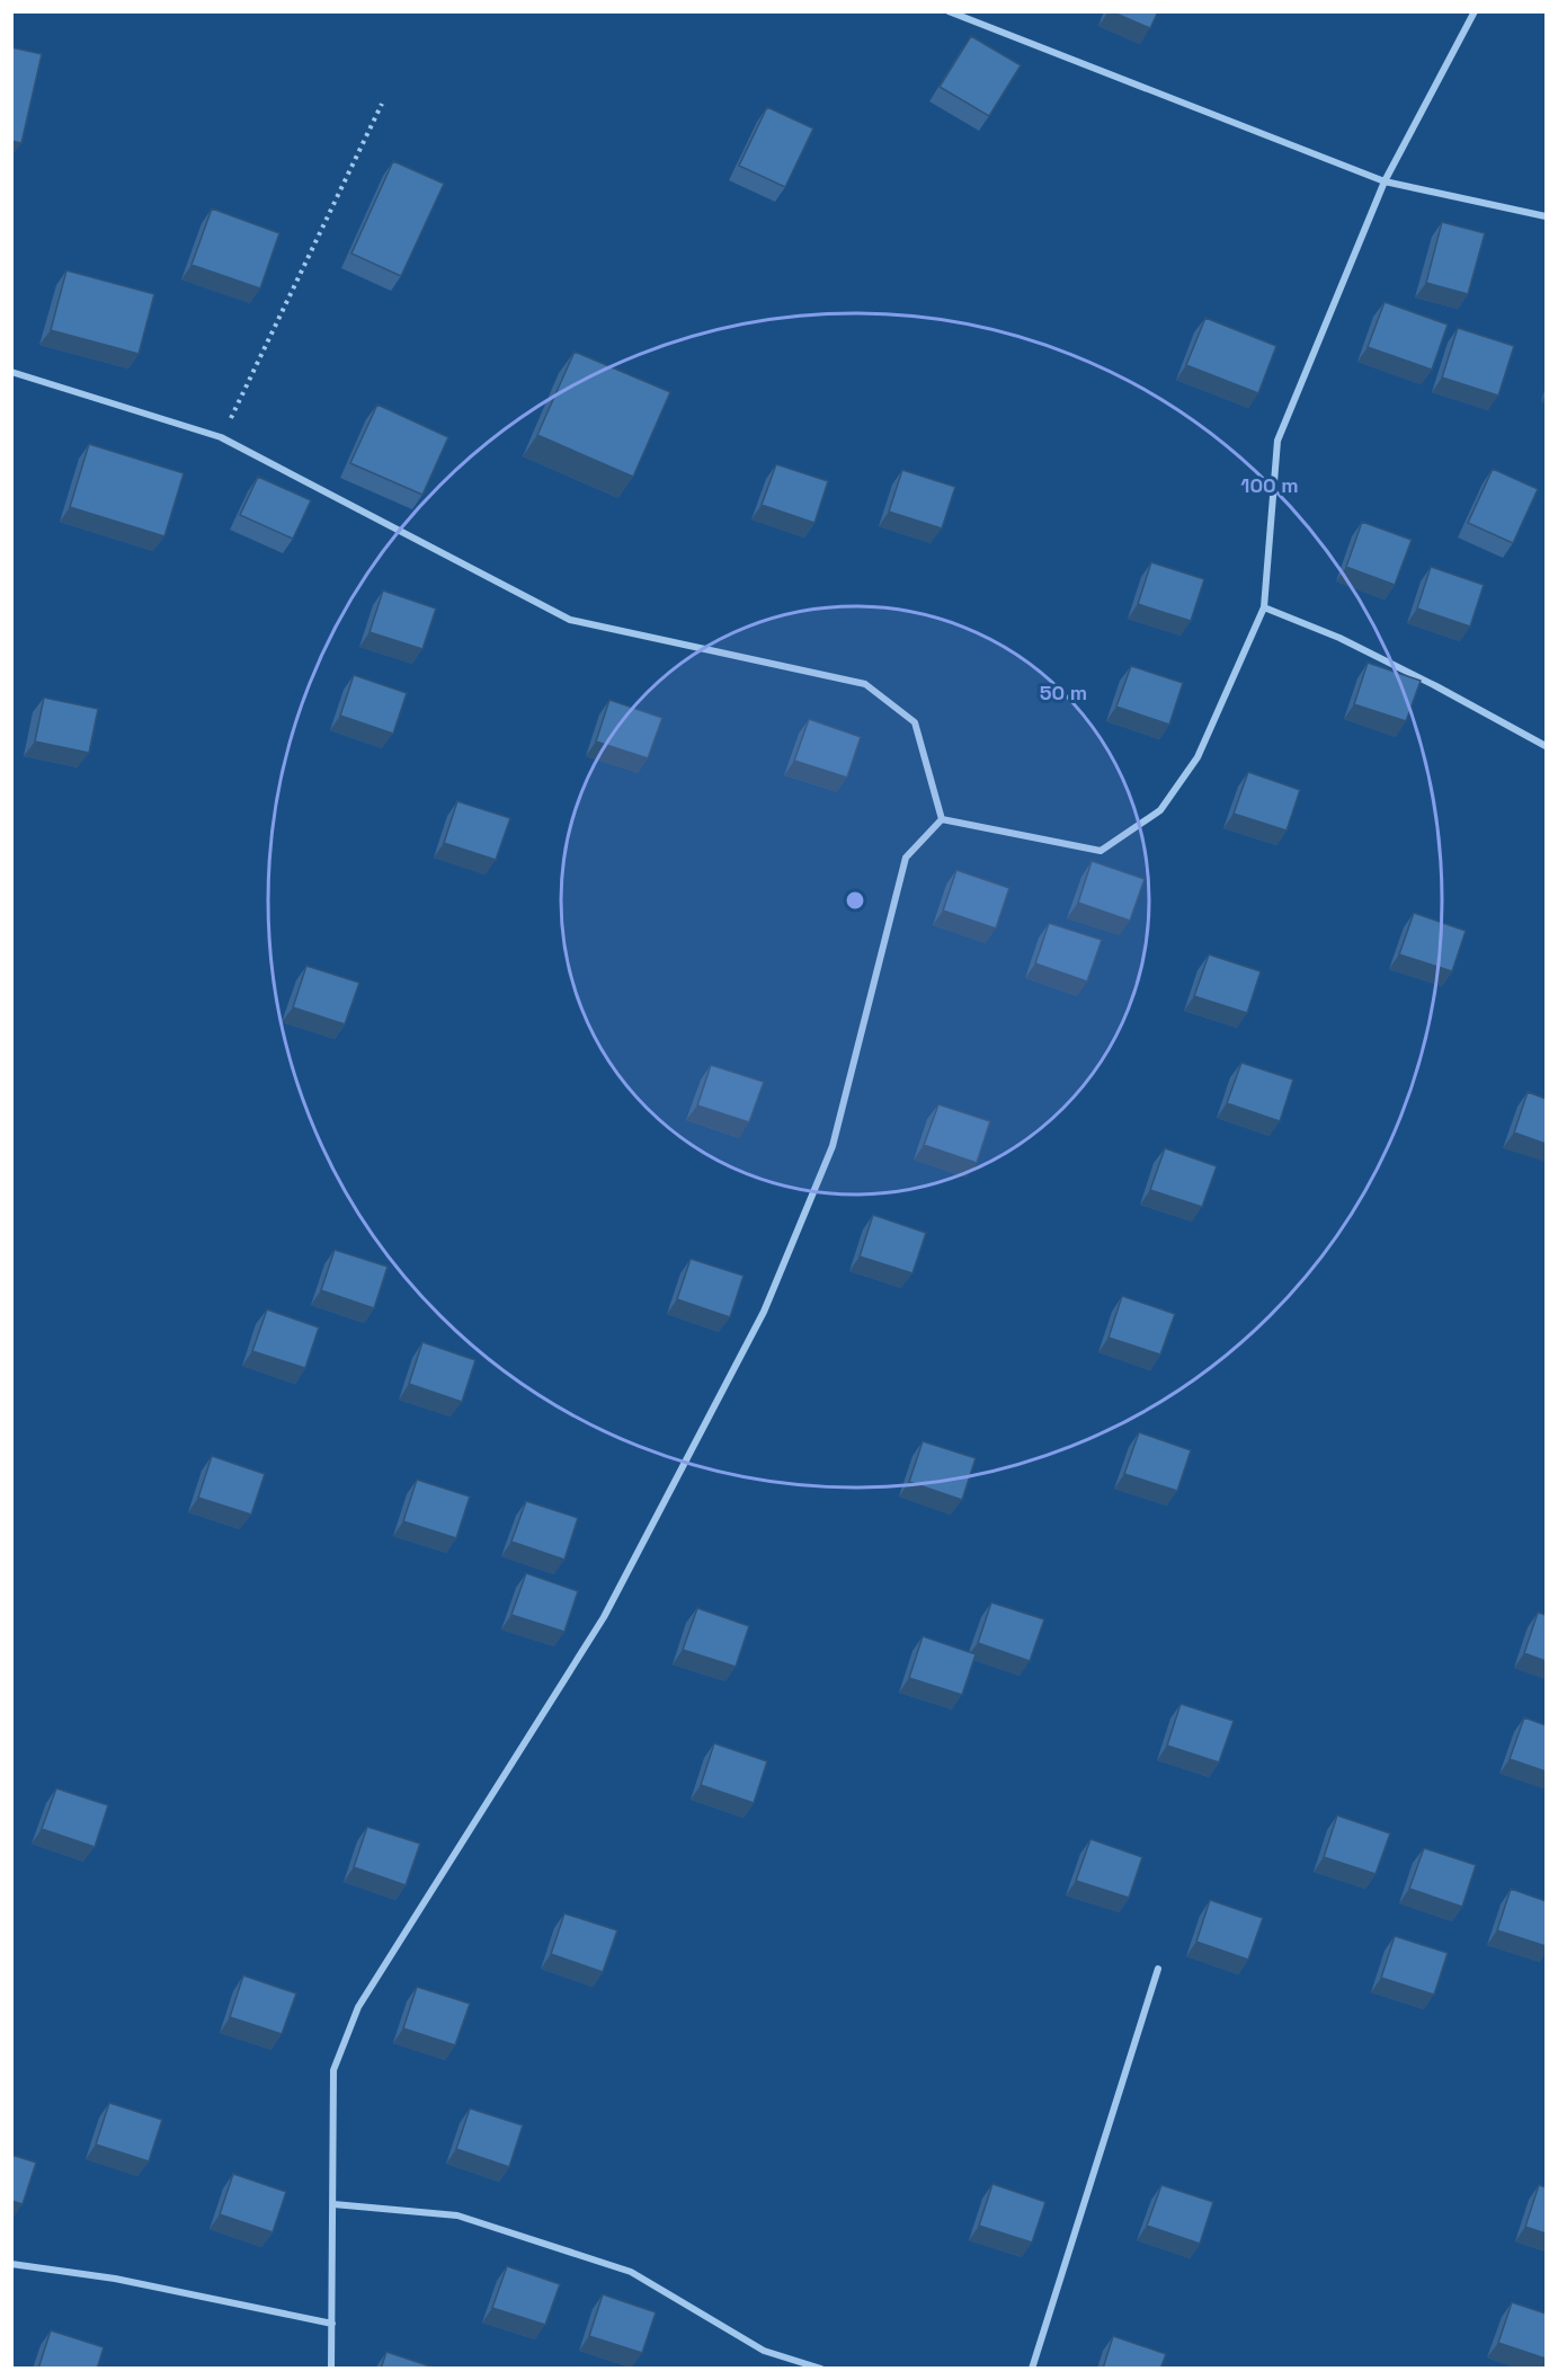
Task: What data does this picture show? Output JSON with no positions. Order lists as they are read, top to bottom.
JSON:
{
  "rings": ["100 m", "50 m"]
}
